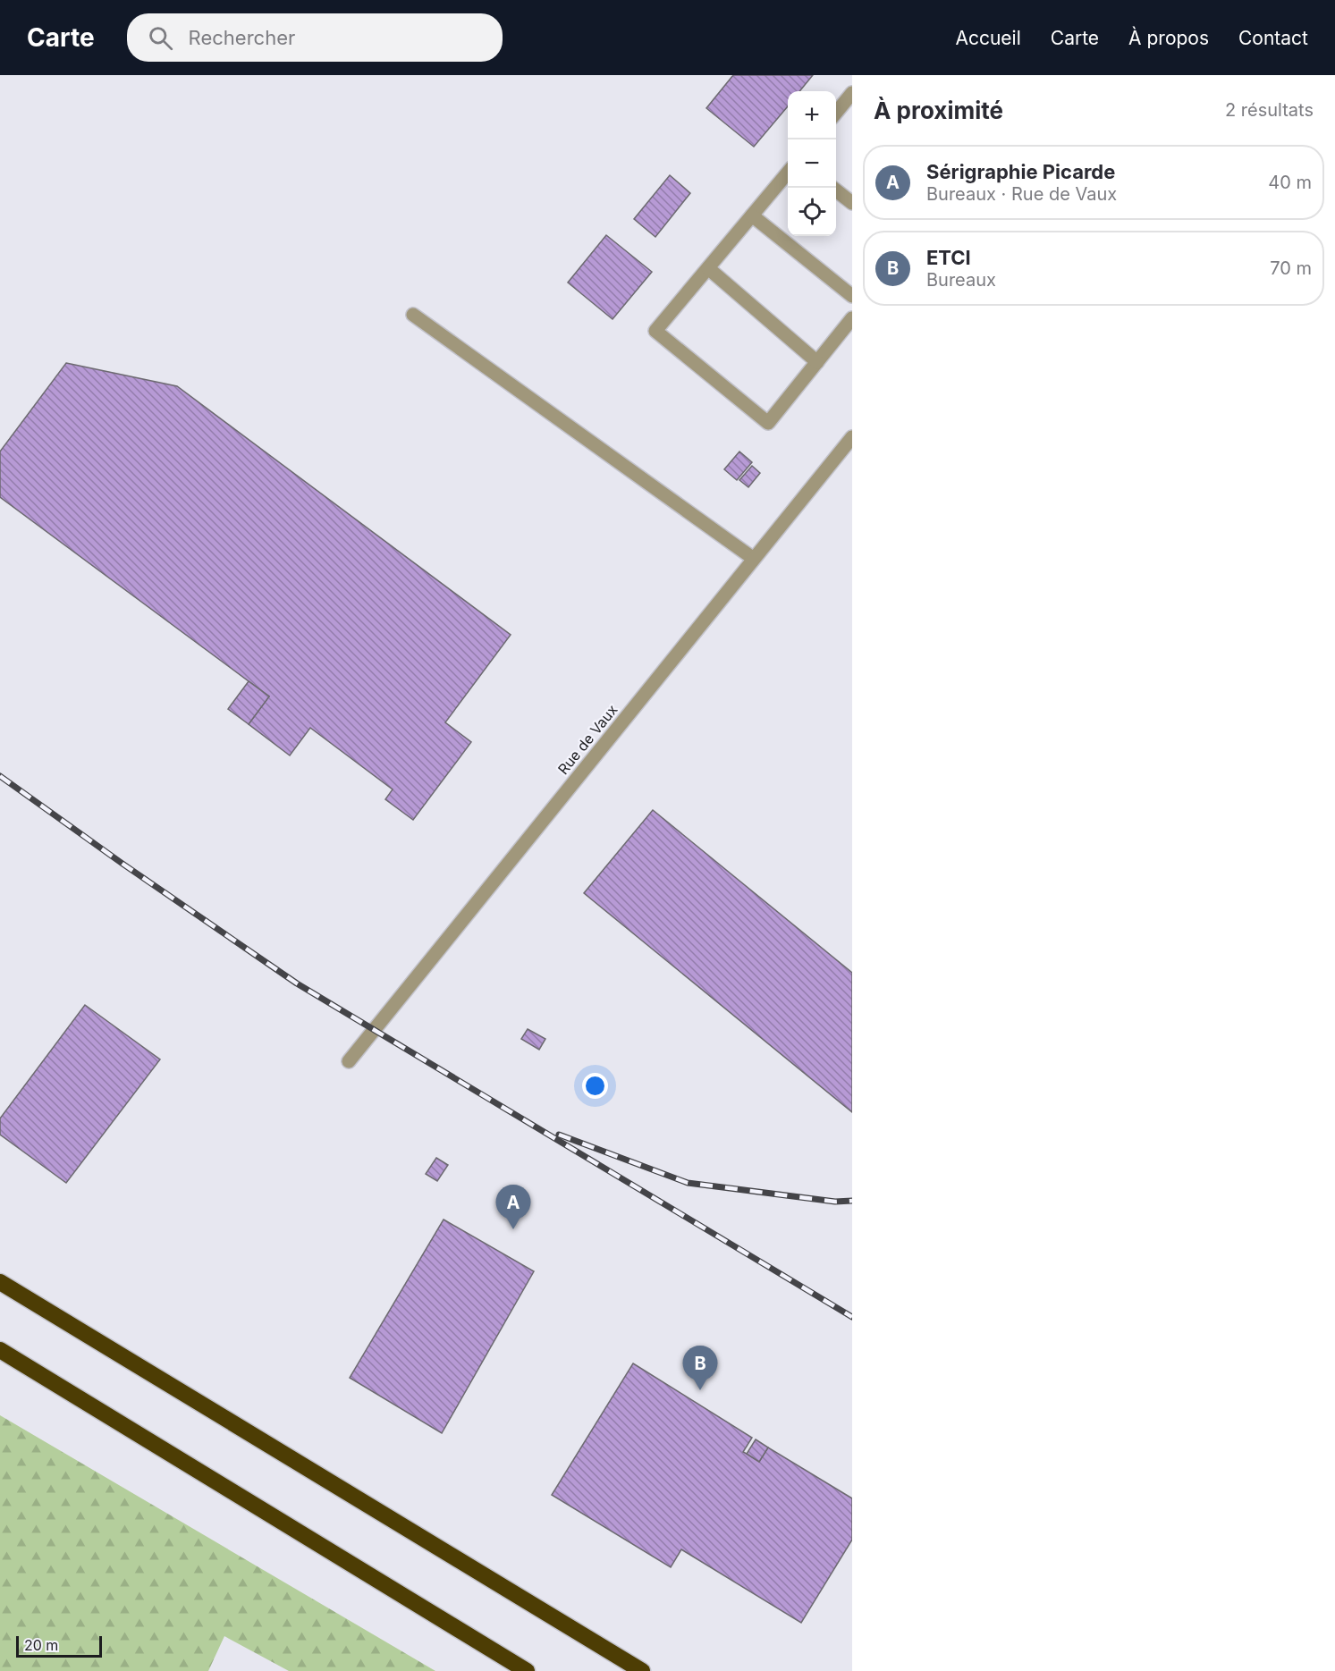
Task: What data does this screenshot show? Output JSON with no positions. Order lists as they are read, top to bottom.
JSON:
{
  "streets": {
    "street": ["Rue de Vaux"]
  },
  "scale_bar": "20 m",
  "page": {
    "header": "Carte",
    "search": "Rechercher",
    "nav": [
      "Accueil",
      "Carte",
      "À propos",
      "Contact"
    ],
    "heading": ["À proximité", "2 résultats"],
    "map_buttons": ["+", "−"],
    "list": [
      {
        "mark": "A",
        "name": "Sérigraphie Picarde",
        "note": "Bureaux · Rue de Vaux",
        "value": "40 m"
      },
      {
        "mark": "B",
        "name": "ETCI",
        "note": "Bureaux",
        "value": "70 m"
      }
    ],
    "pins": ["A", "B"],
    "scale": "20 m"
  }
}
